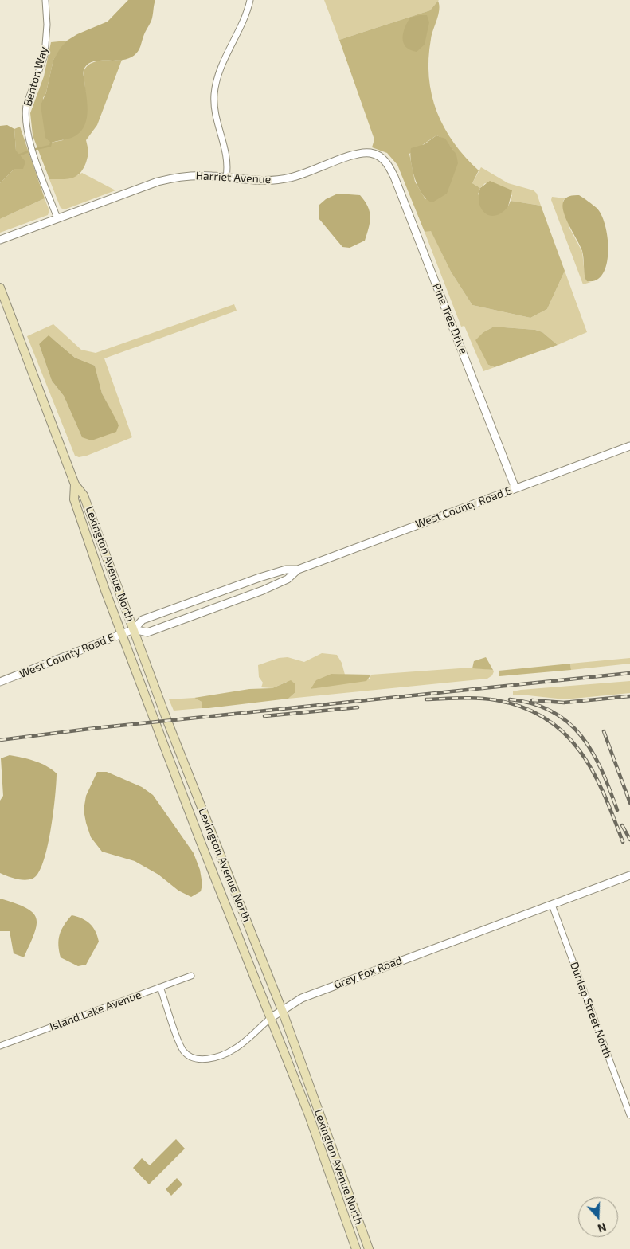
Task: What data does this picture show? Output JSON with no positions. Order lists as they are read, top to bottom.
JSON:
{
  "streets": {
    "main road": ["Lexington Avenue North"],
    "street": [
      "Benton Way",
      "Harriet Avenue",
      "Pine Tree Drive",
      "West County Road E",
      "Grey Fox Road",
      "Dunlap Street North",
      "Island Lake Avenue"
    ]
  },
  "crossings": [
    ["Benton Way", "Harriet Avenue"],
    ["Harriet Avenue", "Pine Tree Drive"],
    ["Pine Tree Drive", "West County Road E"],
    ["West County Road E", "Lexington Avenue North"],
    ["Lexington Avenue North", "Grey Fox Road"],
    ["Grey Fox Road", "Dunlap Street North"],
    ["Grey Fox Road", "Island Lake Avenue"]
  ],
  "north": "bottom"
}
